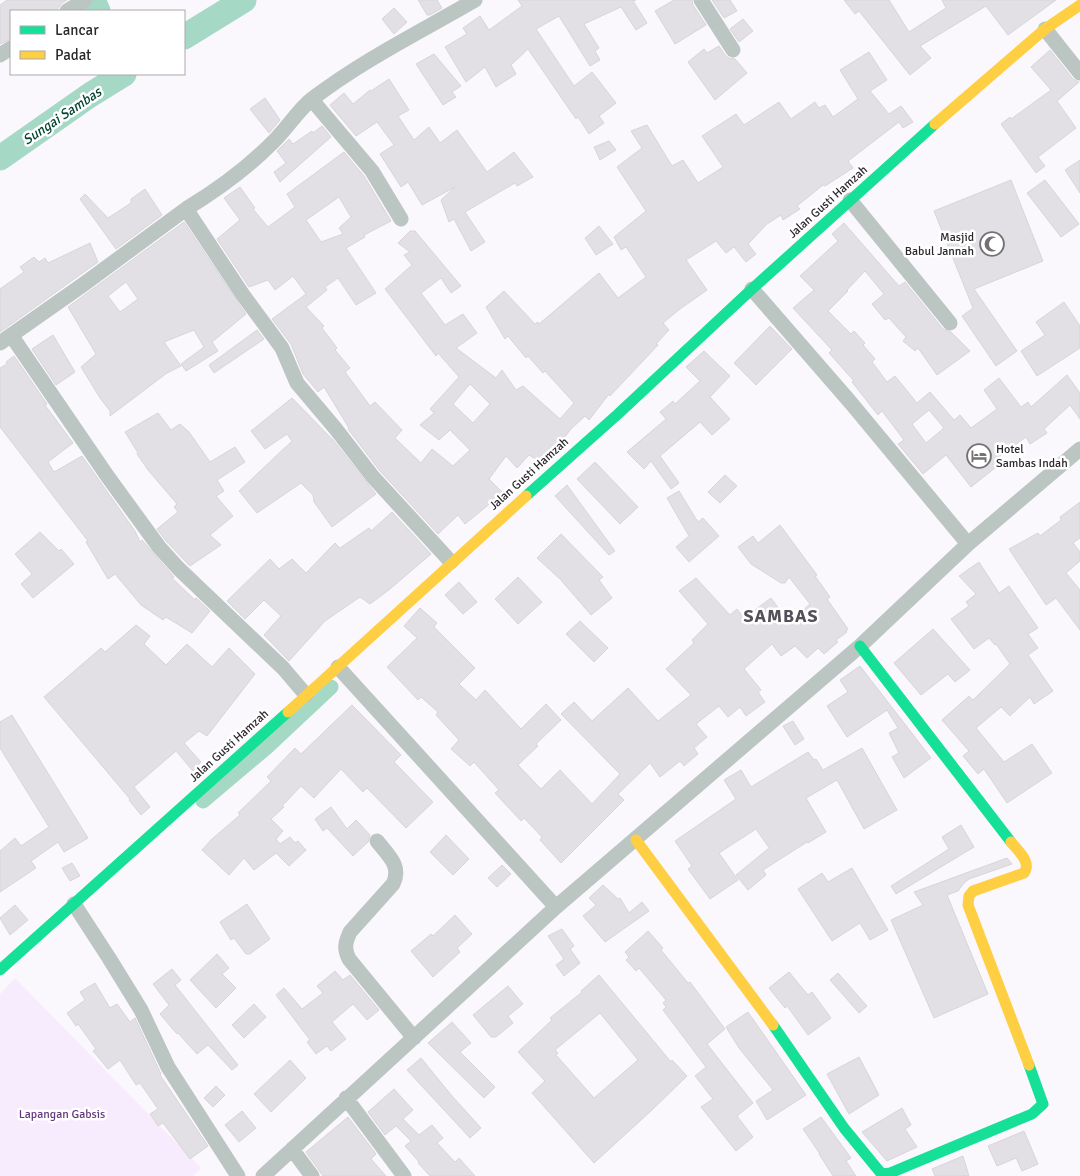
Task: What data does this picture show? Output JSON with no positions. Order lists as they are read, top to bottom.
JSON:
{
  "streets": {
    "street": ["Jalan Gusti Hamzah"]
  },
  "districts": ["SAMBAS"],
  "water": ["Sungai Sambas"],
  "parks": ["Lapangan Gabsis"],
  "places": {
    "mosque": ["Masjid Babul Jannah"],
    "hotel": ["Hotel Sambas Indah"]
  },
  "legend": ["Lancar", "Padat"]
}
